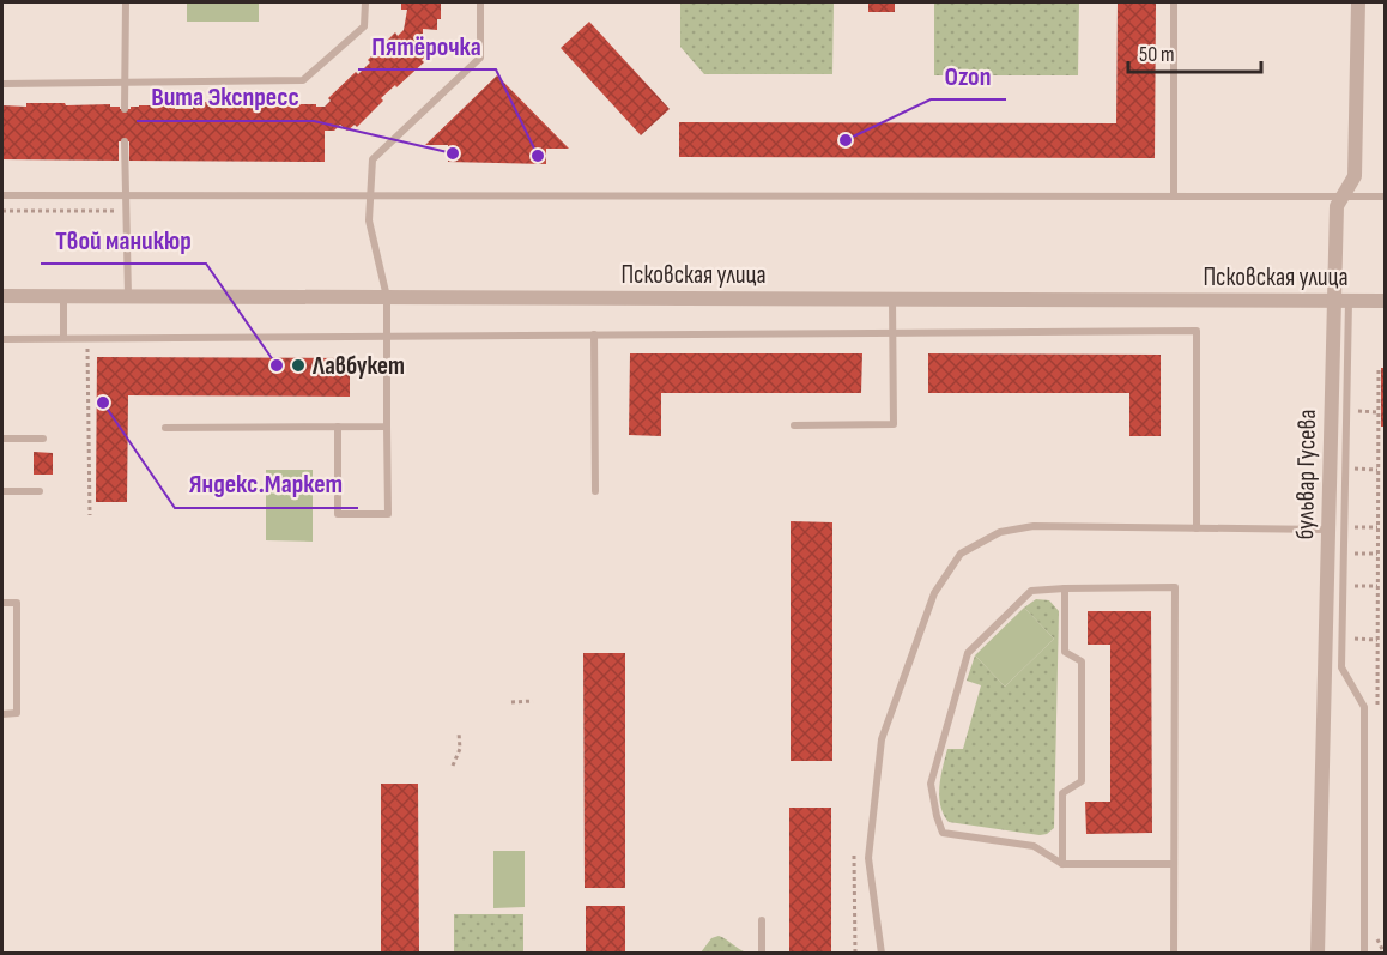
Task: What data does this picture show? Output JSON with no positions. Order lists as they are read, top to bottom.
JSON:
{
  "streets": {
    "street": ["Псковская улица", "бульвар Гусева"]
  },
  "crossings": [
    ["Псковская улица", "бульвар Гусева"]
  ],
  "places": [
    "Ozon",
    "Вита Экспресс",
    "Пятёрочка",
    "Твой маникюр",
    "Лавбукет",
    "Яндекс.Маркет"
  ],
  "scale_bar": "50 m"
}
